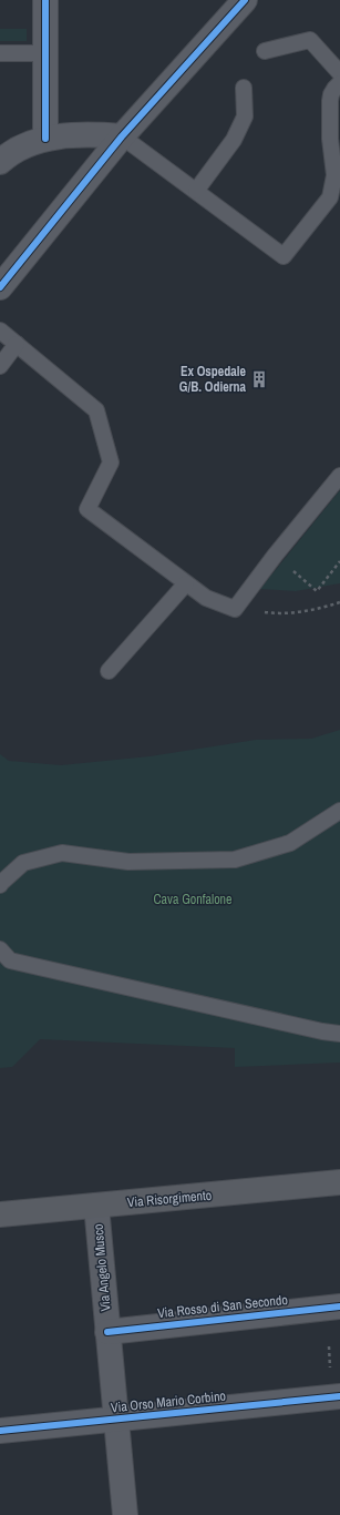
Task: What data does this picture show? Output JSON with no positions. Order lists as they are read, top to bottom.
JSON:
{
  "streets": {
    "main road": ["Via Risorgimento"],
    "street": ["Via Angelo Musco", "Via Rosso di San Secondo", "Via Orso Mario Corbino"]
  },
  "crossings": [
    ["Via Risorgimento", "Via Angelo Musco"],
    ["Via Angelo Musco", "Via Rosso di San Secondo"],
    ["Via Angelo Musco", "Via Orso Mario Corbino"]
  ],
  "parks": ["Cava Gonfalone"],
  "places": {
    "building": ["Ex Ospedale G/B. Odierna"]
  }
}
